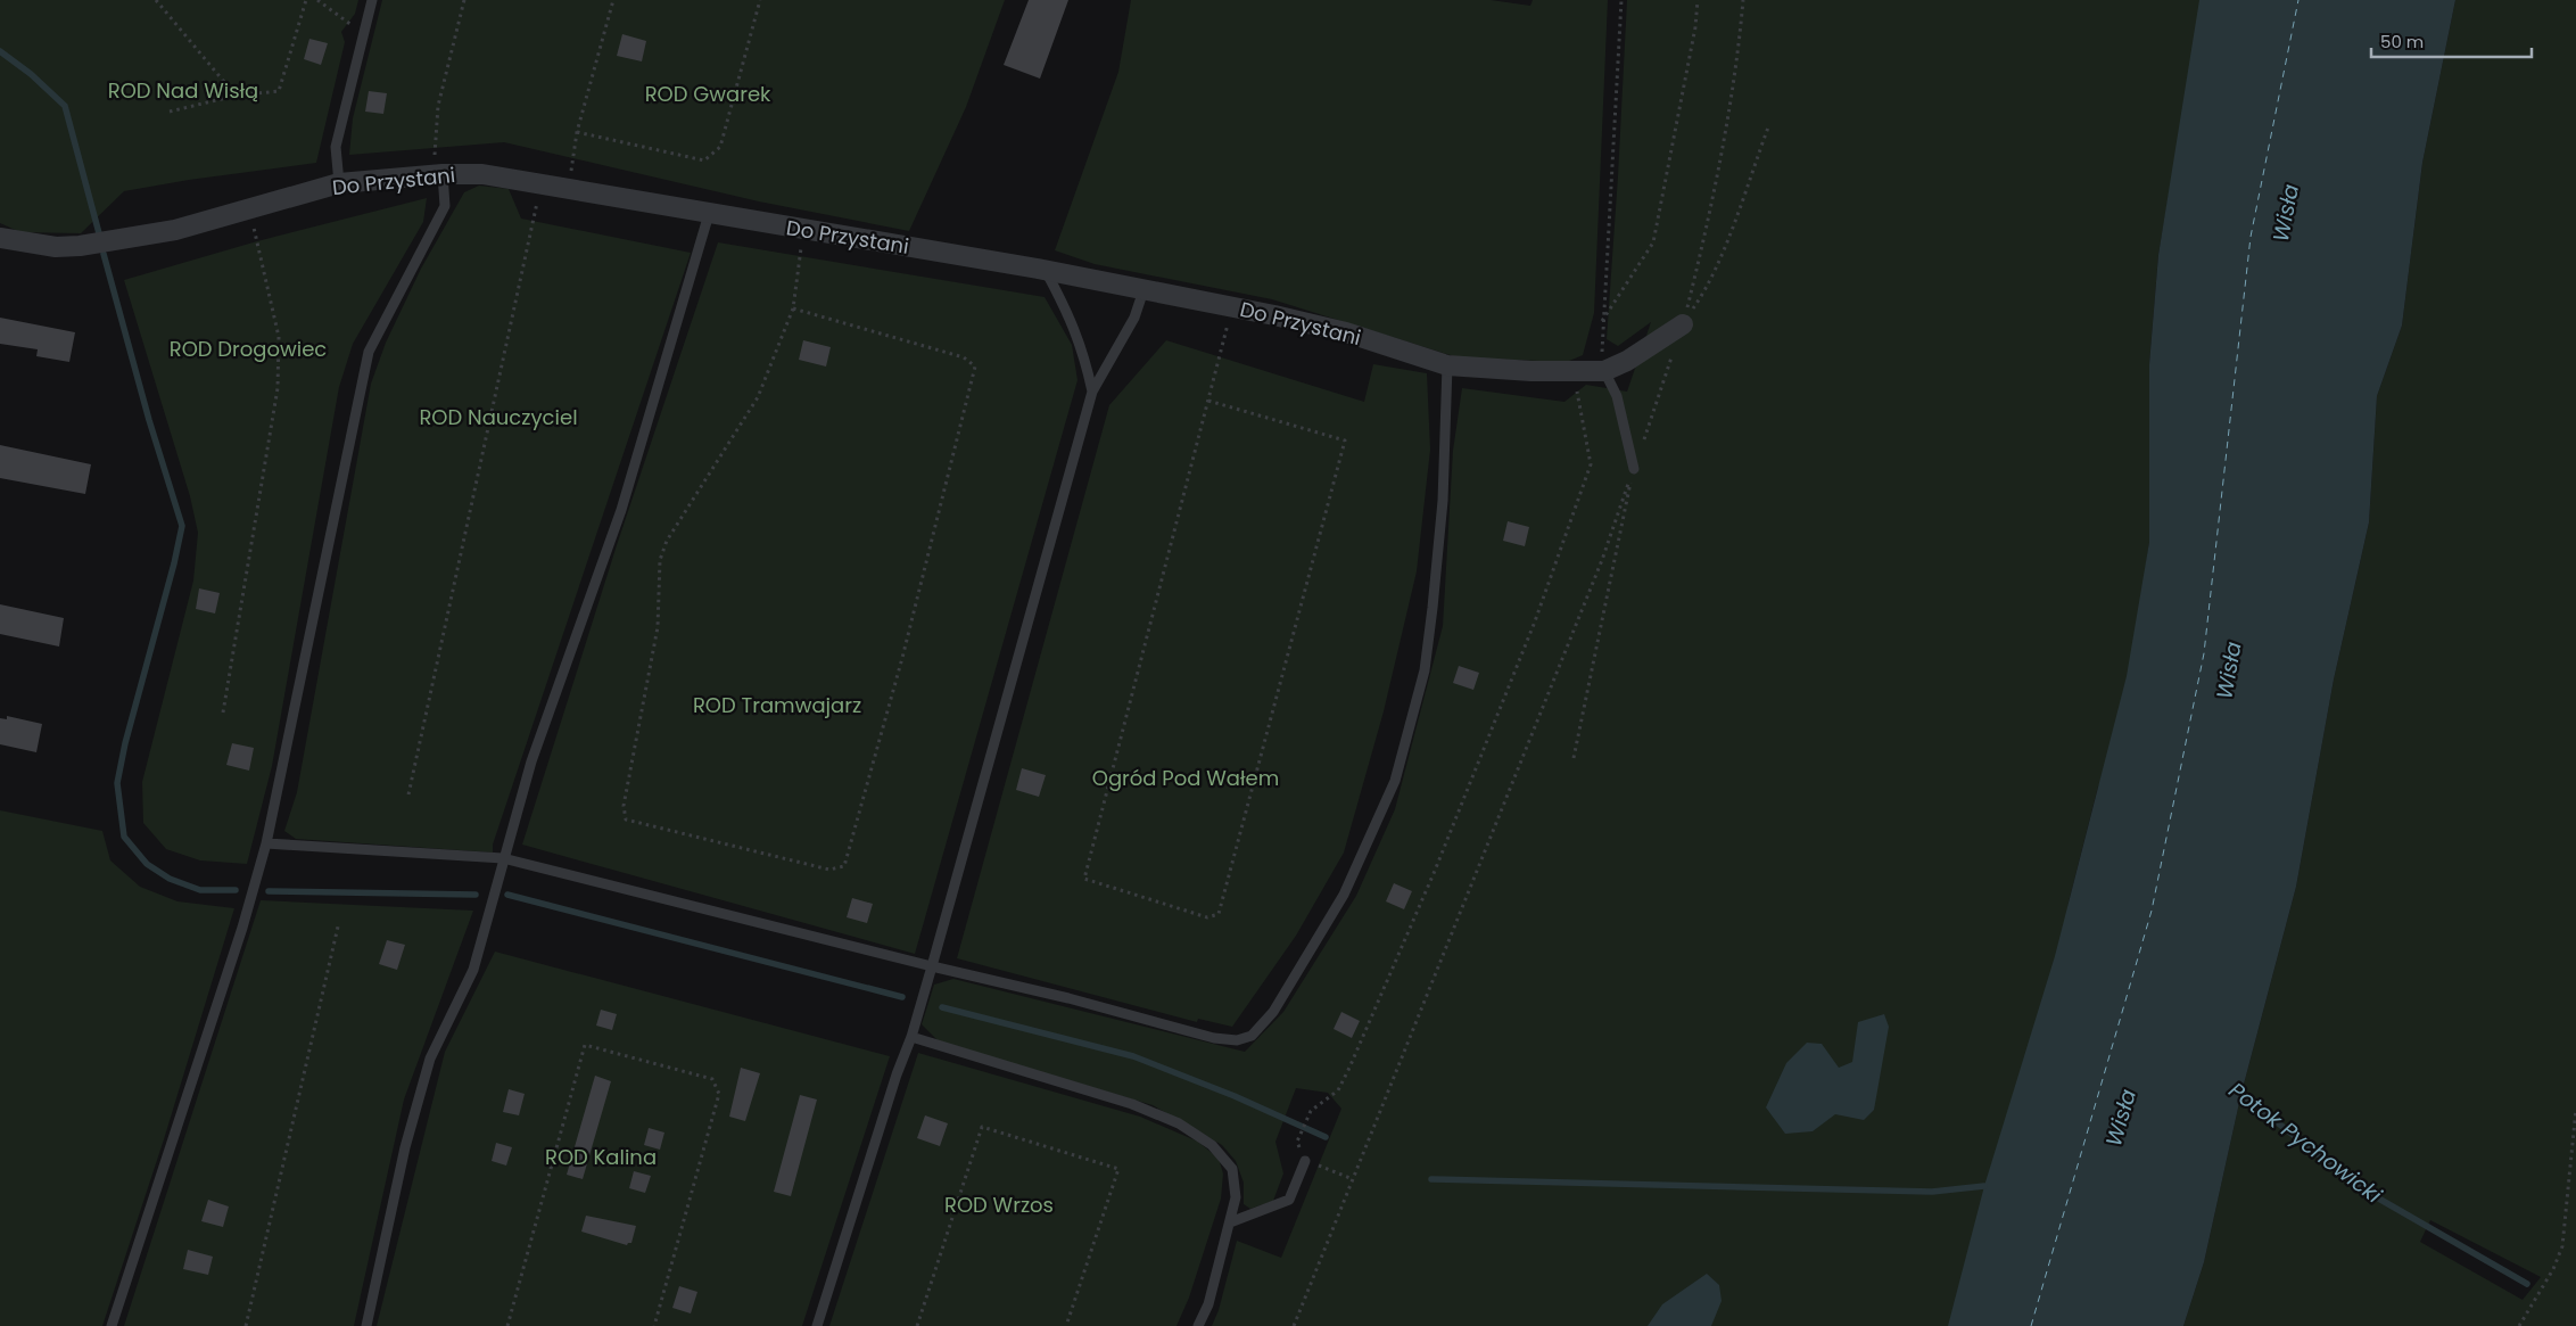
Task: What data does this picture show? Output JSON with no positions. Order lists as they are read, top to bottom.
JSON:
{
  "streets": {
    "street": ["Do Przystani"]
  },
  "water": ["Wisła", "Potok Pychowicki"],
  "parks": [
    "ROD Nad Wisłą",
    "ROD Gwarek",
    "ROD Drogowiec",
    "ROD Nauczyciel",
    "ROD Tramwajarz",
    "Ogród Pod Wałem",
    "ROD Kalina",
    "ROD Wrzos"
  ],
  "scale_bar": "50 m"
}
